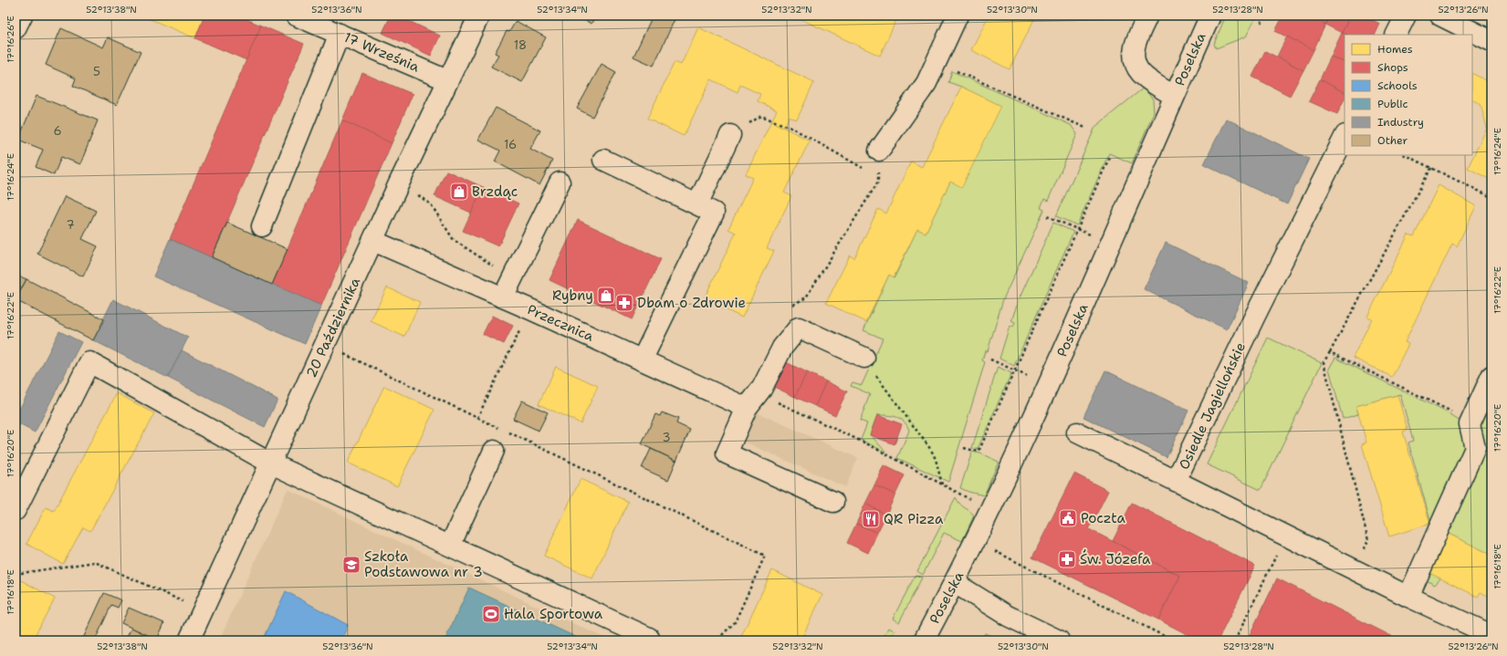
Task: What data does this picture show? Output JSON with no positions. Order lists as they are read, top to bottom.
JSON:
{
  "streets": {
    "street": [
      "17 Września",
      "Poselska",
      "Przecznica",
      "20 Października",
      "Osiedle Jagiellońskie"
    ]
  },
  "crossings": [
    ["17 Września", "20 Października"],
    ["Przecznica", "20 Października"]
  ],
  "places": {
    "shop": ["Brzdąc", "Rybny"],
    "pharmacy": ["Dbam o Zdrowie", "Św. Józefa"],
    "public building": ["Poczta"],
    "restaurant": ["QR Pizza"],
    "school or university": ["Szkoła Podstawowa nr 3"],
    "sports": ["Hala Sportowa"]
  },
  "house_numbers": [
    "18",
    "5",
    "6",
    "16",
    "7",
    "3"
  ],
  "legend": [
    "Homes",
    "Shops",
    "Schools",
    "Public",
    "Industry",
    "Other"
  ],
  "coordinates": [
    "52°13'38\"N",
    "52°13'36\"N",
    "52°13'34\"N",
    "52°13'32\"N",
    "52°13'30\"N",
    "52°13'28\"N",
    "52°13'26\"N",
    "17°16'26\"E",
    "17°16'24\"E",
    "17°16'22\"E",
    "17°16'20\"E",
    "17°16'18\"E"
  ]
}
